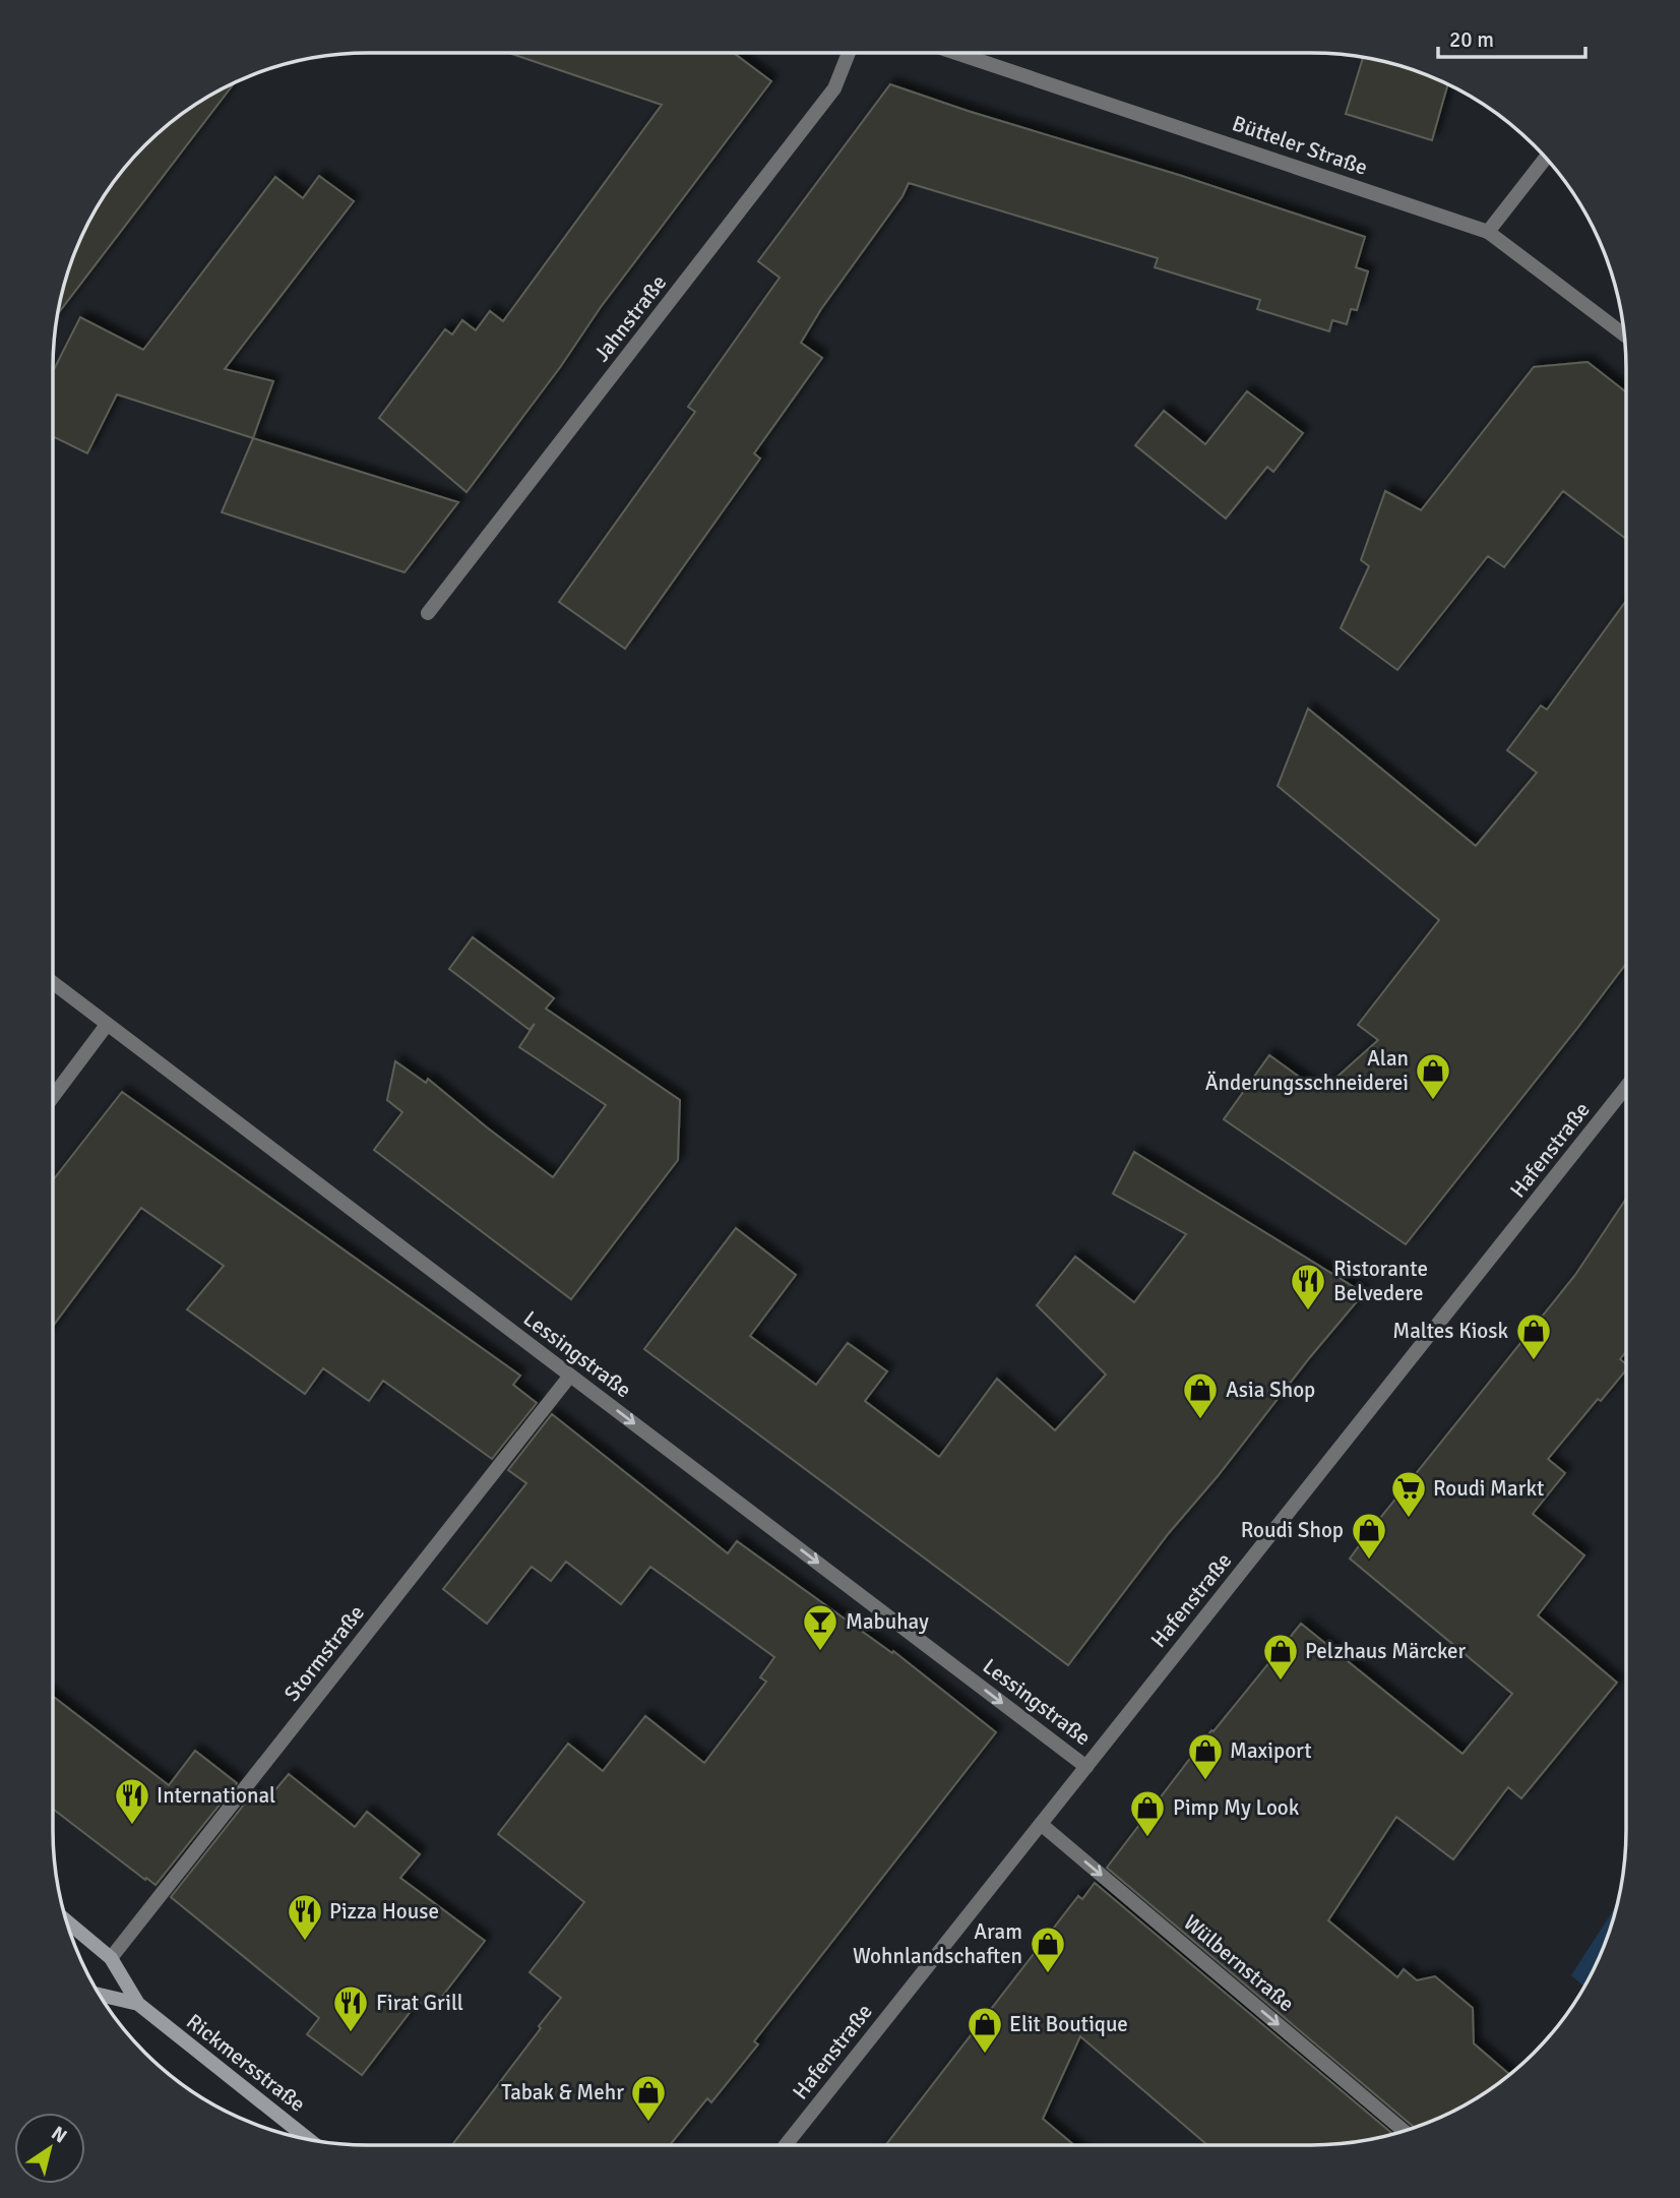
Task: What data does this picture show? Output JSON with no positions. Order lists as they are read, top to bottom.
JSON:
{
  "streets": {
    "main road": ["Rickmersstraße"],
    "street": [
      "Bütteler Straße",
      "Jahnstraße",
      "Hafenstraße",
      "Lessingstraße",
      "Stormstraße",
      "Wülbernstraße"
    ]
  },
  "crossings": [
    ["Hafenstraße", "Lessingstraße"],
    ["Hafenstraße", "Wülbernstraße"],
    ["Lessingstraße", "Stormstraße"],
    ["Stormstraße", "Rickmersstraße"]
  ],
  "one_way": ["Lessingstraße", "Wülbernstraße"],
  "places": {
    "shop": [
      "Alan Änderungsschneiderei",
      "Maltes Kiosk",
      "Asia Shop",
      "Roudi Shop",
      "Pelzhaus Märcker",
      "Maxiport",
      "Pimp My Look",
      "Aram Wohnlandschaften",
      "Elit Boutique",
      "Tabak & Mehr"
    ],
    "restaurant": [
      "Ristorante Belvedere",
      "International",
      "Pizza House",
      "Firat Grill"
    ],
    "supermarket": ["Roudi Markt"],
    "bar": ["Mabuhay"]
  },
  "scale_bar": "20 m",
  "north": "top right"
}
